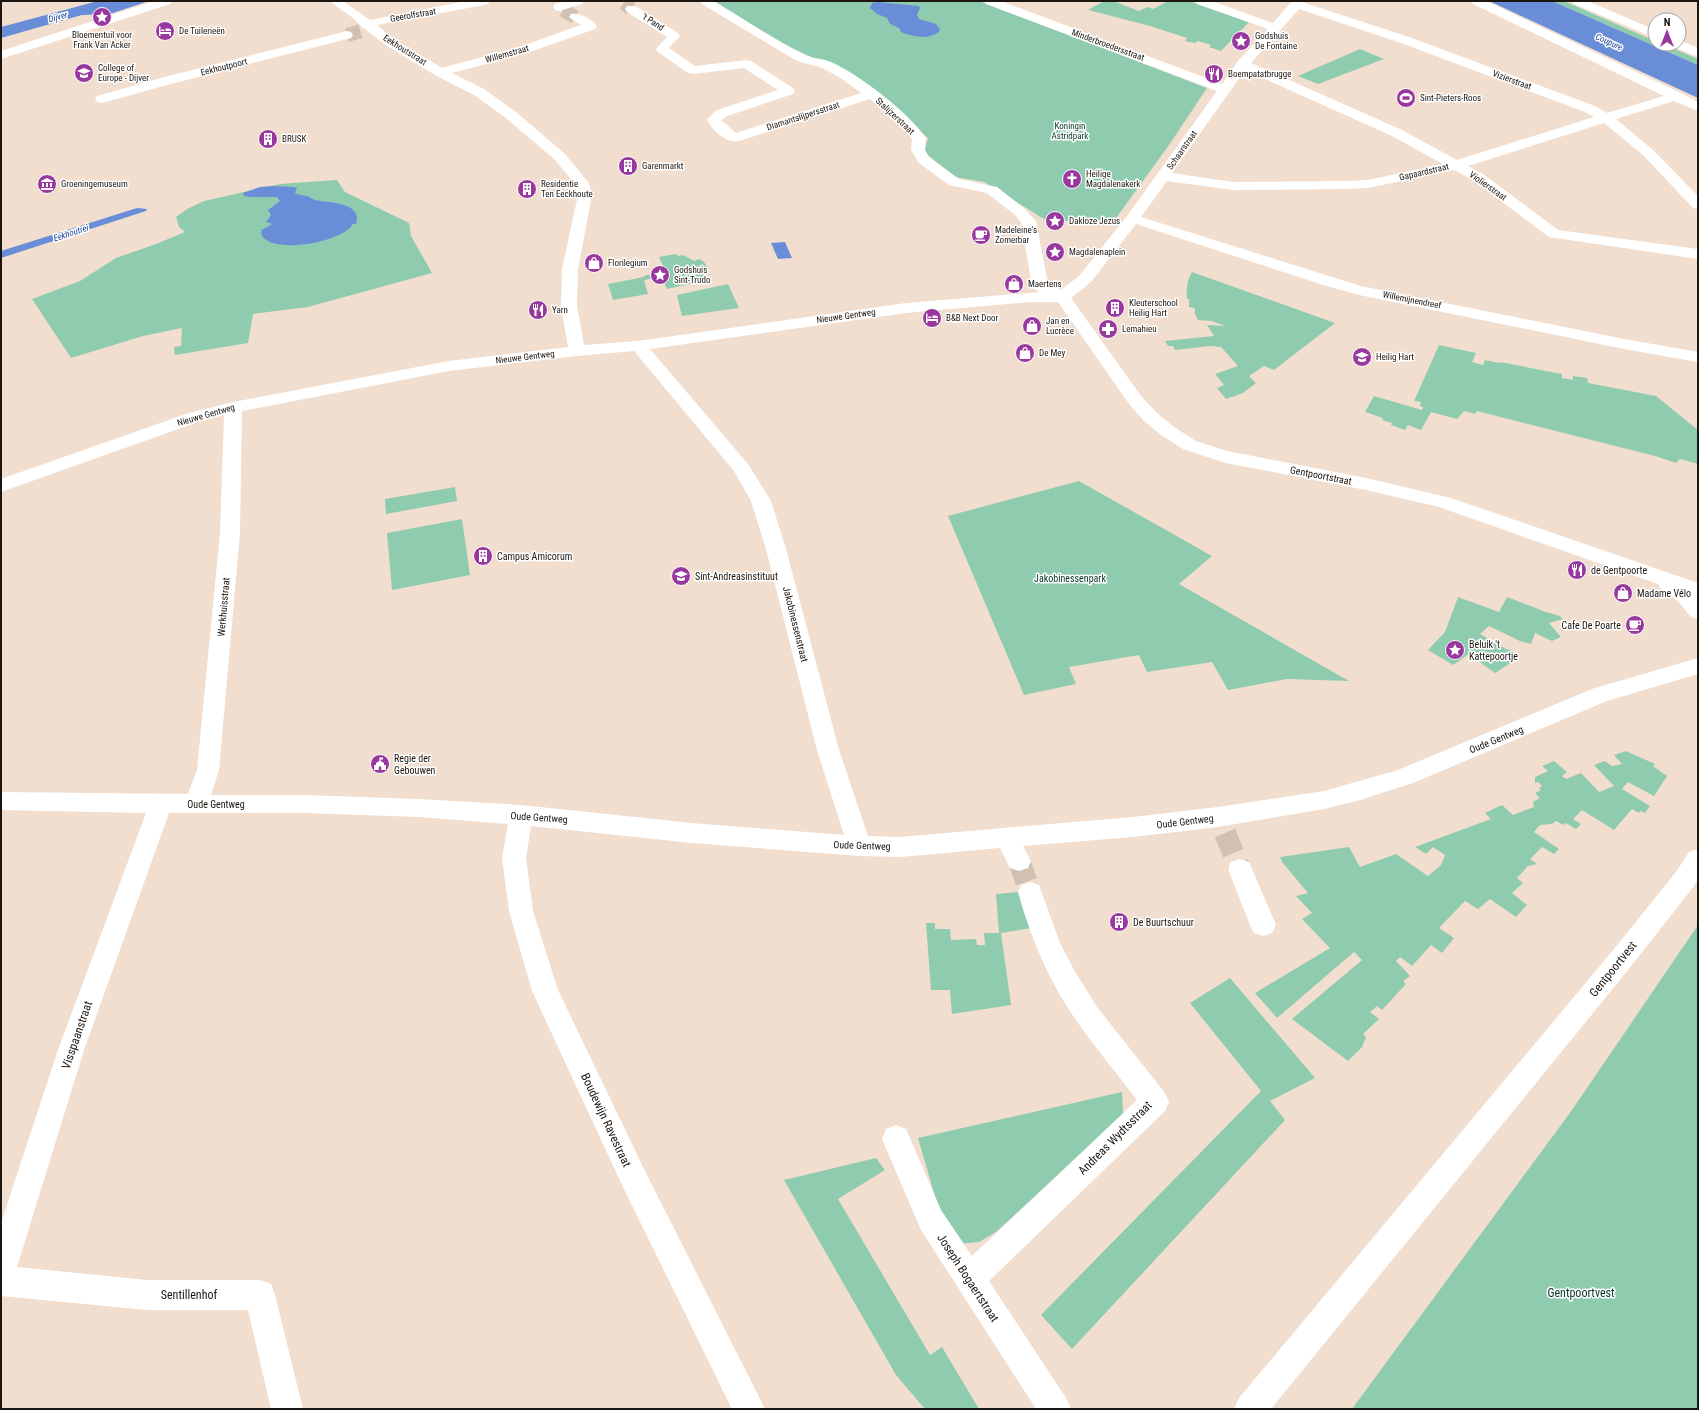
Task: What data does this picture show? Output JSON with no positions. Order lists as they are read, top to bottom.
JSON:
{
  "streets": {
    "street": [
      "Geerolfstraat",
      "'t Pand",
      "Minderbroedersstraat",
      "Eekhoutstraat",
      "Willemstraat",
      "Eekhoutpoort",
      "Vizierstraat",
      "Diamantslijpersstraat",
      "Stalijzerstraat",
      "Schaarstraat",
      "Gapaardstraat",
      "Violierstraat",
      "Willemijnendreef",
      "Nieuwe Gentweg",
      "Gentpoortstraat",
      "Werkhuisstraat",
      "Jakobinessenstraat",
      "Oude Gentweg",
      "Gentpoortvest",
      "Visspaanstraat",
      "Boudewijn Ravestraat",
      "Andreas Wydtsstraat",
      "Joseph Bogaertstraat",
      "Sentillenhof"
    ]
  },
  "crossings": [
    ["Geerolfstraat", "Eekhoutstraat"],
    ["'t Pand", "Diamantslijpersstraat"],
    ["Minderbroedersstraat", "Schaarstraat"],
    ["Eekhoutstraat", "Willemstraat"],
    ["Eekhoutstraat", "Nieuwe Gentweg"],
    ["Vizierstraat", "Schaarstraat"],
    ["Vizierstraat", "Gapaardstraat"],
    ["Diamantslijpersstraat", "Stalijzerstraat"],
    ["Stalijzerstraat", "Schaarstraat"],
    ["Stalijzerstraat", "Nieuwe Gentweg"],
    ["Stalijzerstraat", "Gentpoortstraat"],
    ["Schaarstraat", "Gapaardstraat"],
    ["Schaarstraat", "Violierstraat"],
    ["Schaarstraat", "Willemijnendreef"],
    ["Schaarstraat", "Nieuwe Gentweg"],
    ["Schaarstraat", "Gentpoortstraat"],
    ["Gapaardstraat", "Violierstraat"],
    ["Nieuwe Gentweg", "Gentpoortstraat"],
    ["Nieuwe Gentweg", "Werkhuisstraat"],
    ["Nieuwe Gentweg", "Jakobinessenstraat"],
    ["Werkhuisstraat", "Oude Gentweg"],
    ["Jakobinessenstraat", "Oude Gentweg"],
    ["Oude Gentweg", "Visspaanstraat"],
    ["Oude Gentweg", "Boudewijn Ravestraat"],
    ["Andreas Wydtsstraat", "Joseph Bogaertstraat"]
  ],
  "water": ["Dijver", "Coupure", "Eekhoutrei"],
  "parks": ["Koningin Astridpark", "Jakobinessenpark", "Gentpoortvest"],
  "places": {
    "place": [
      "Bloementuil voor Frank Van Acker",
      "Godshuis De Fontaine",
      "Dakloze Jezus",
      "Magdalenaplein",
      "Godshuis Sint-Trudo",
      "Beluik 't Kattepoortje"
    ],
    "hotel": ["De Tuilerieën", "B&B Next Door"],
    "school or university": ["College of Europe - Dijver", "Heilig Hart", "Sint-Andreasinstituut"],
    "restaurant": ["Boempatatbrugge", "Yarn", "de Gentpoorte"],
    "sports": ["Sint-Pieters-Roos"],
    "building": [
      "BRUSK",
      "Garenmarkt",
      "Residentie Ten Eeckhoute",
      "Kleuterschool Heilig Hart",
      "Campus Amicorum",
      "De Buurtschuur"
    ],
    "church": ["Heilige Magdalenakerk"],
    "museum": ["Groeningemuseum"],
    "cafe": ["Madeleine's Zomerbar", "Cafe De Poarte"],
    "shop": [
      "Florilegium",
      "Maertens",
      "Jan en Lucrèce",
      "De Mey",
      "Madame Vélo"
    ],
    "pharmacy": ["Lemahieu"],
    "public building": ["Regie der Gebouwen"]
  },
  "north": "top"
}
